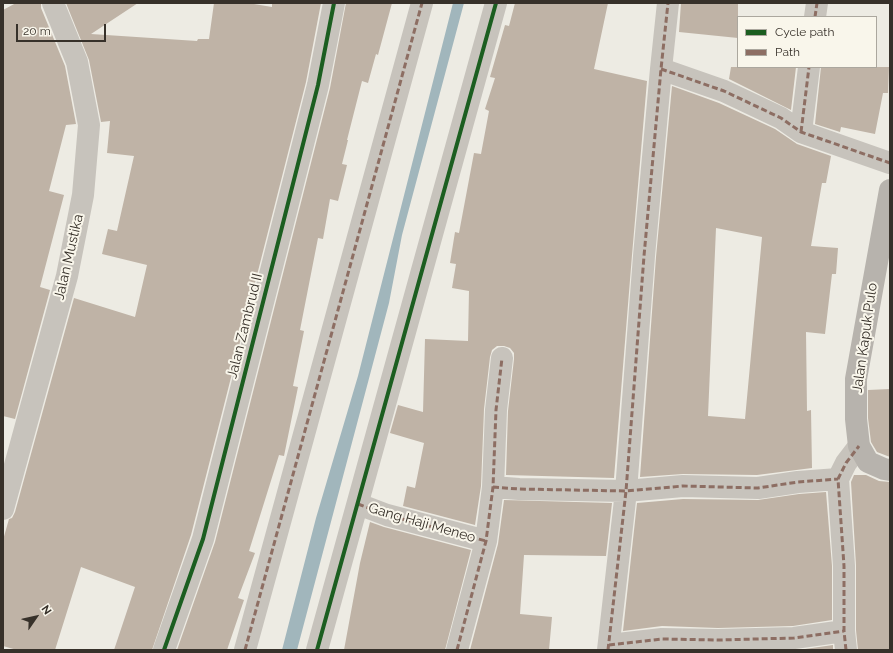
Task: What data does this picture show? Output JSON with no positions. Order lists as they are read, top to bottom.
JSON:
{
  "streets": {
    "street": [
      "Jalan Mustika",
      "Jalan Zambrud II",
      "Jalan Kapuk Pulo",
      "Gang Haji Meneo"
    ]
  },
  "legend": ["Cycle path", "Path"],
  "scale_bar": "20 m",
  "north": "top right"
}
